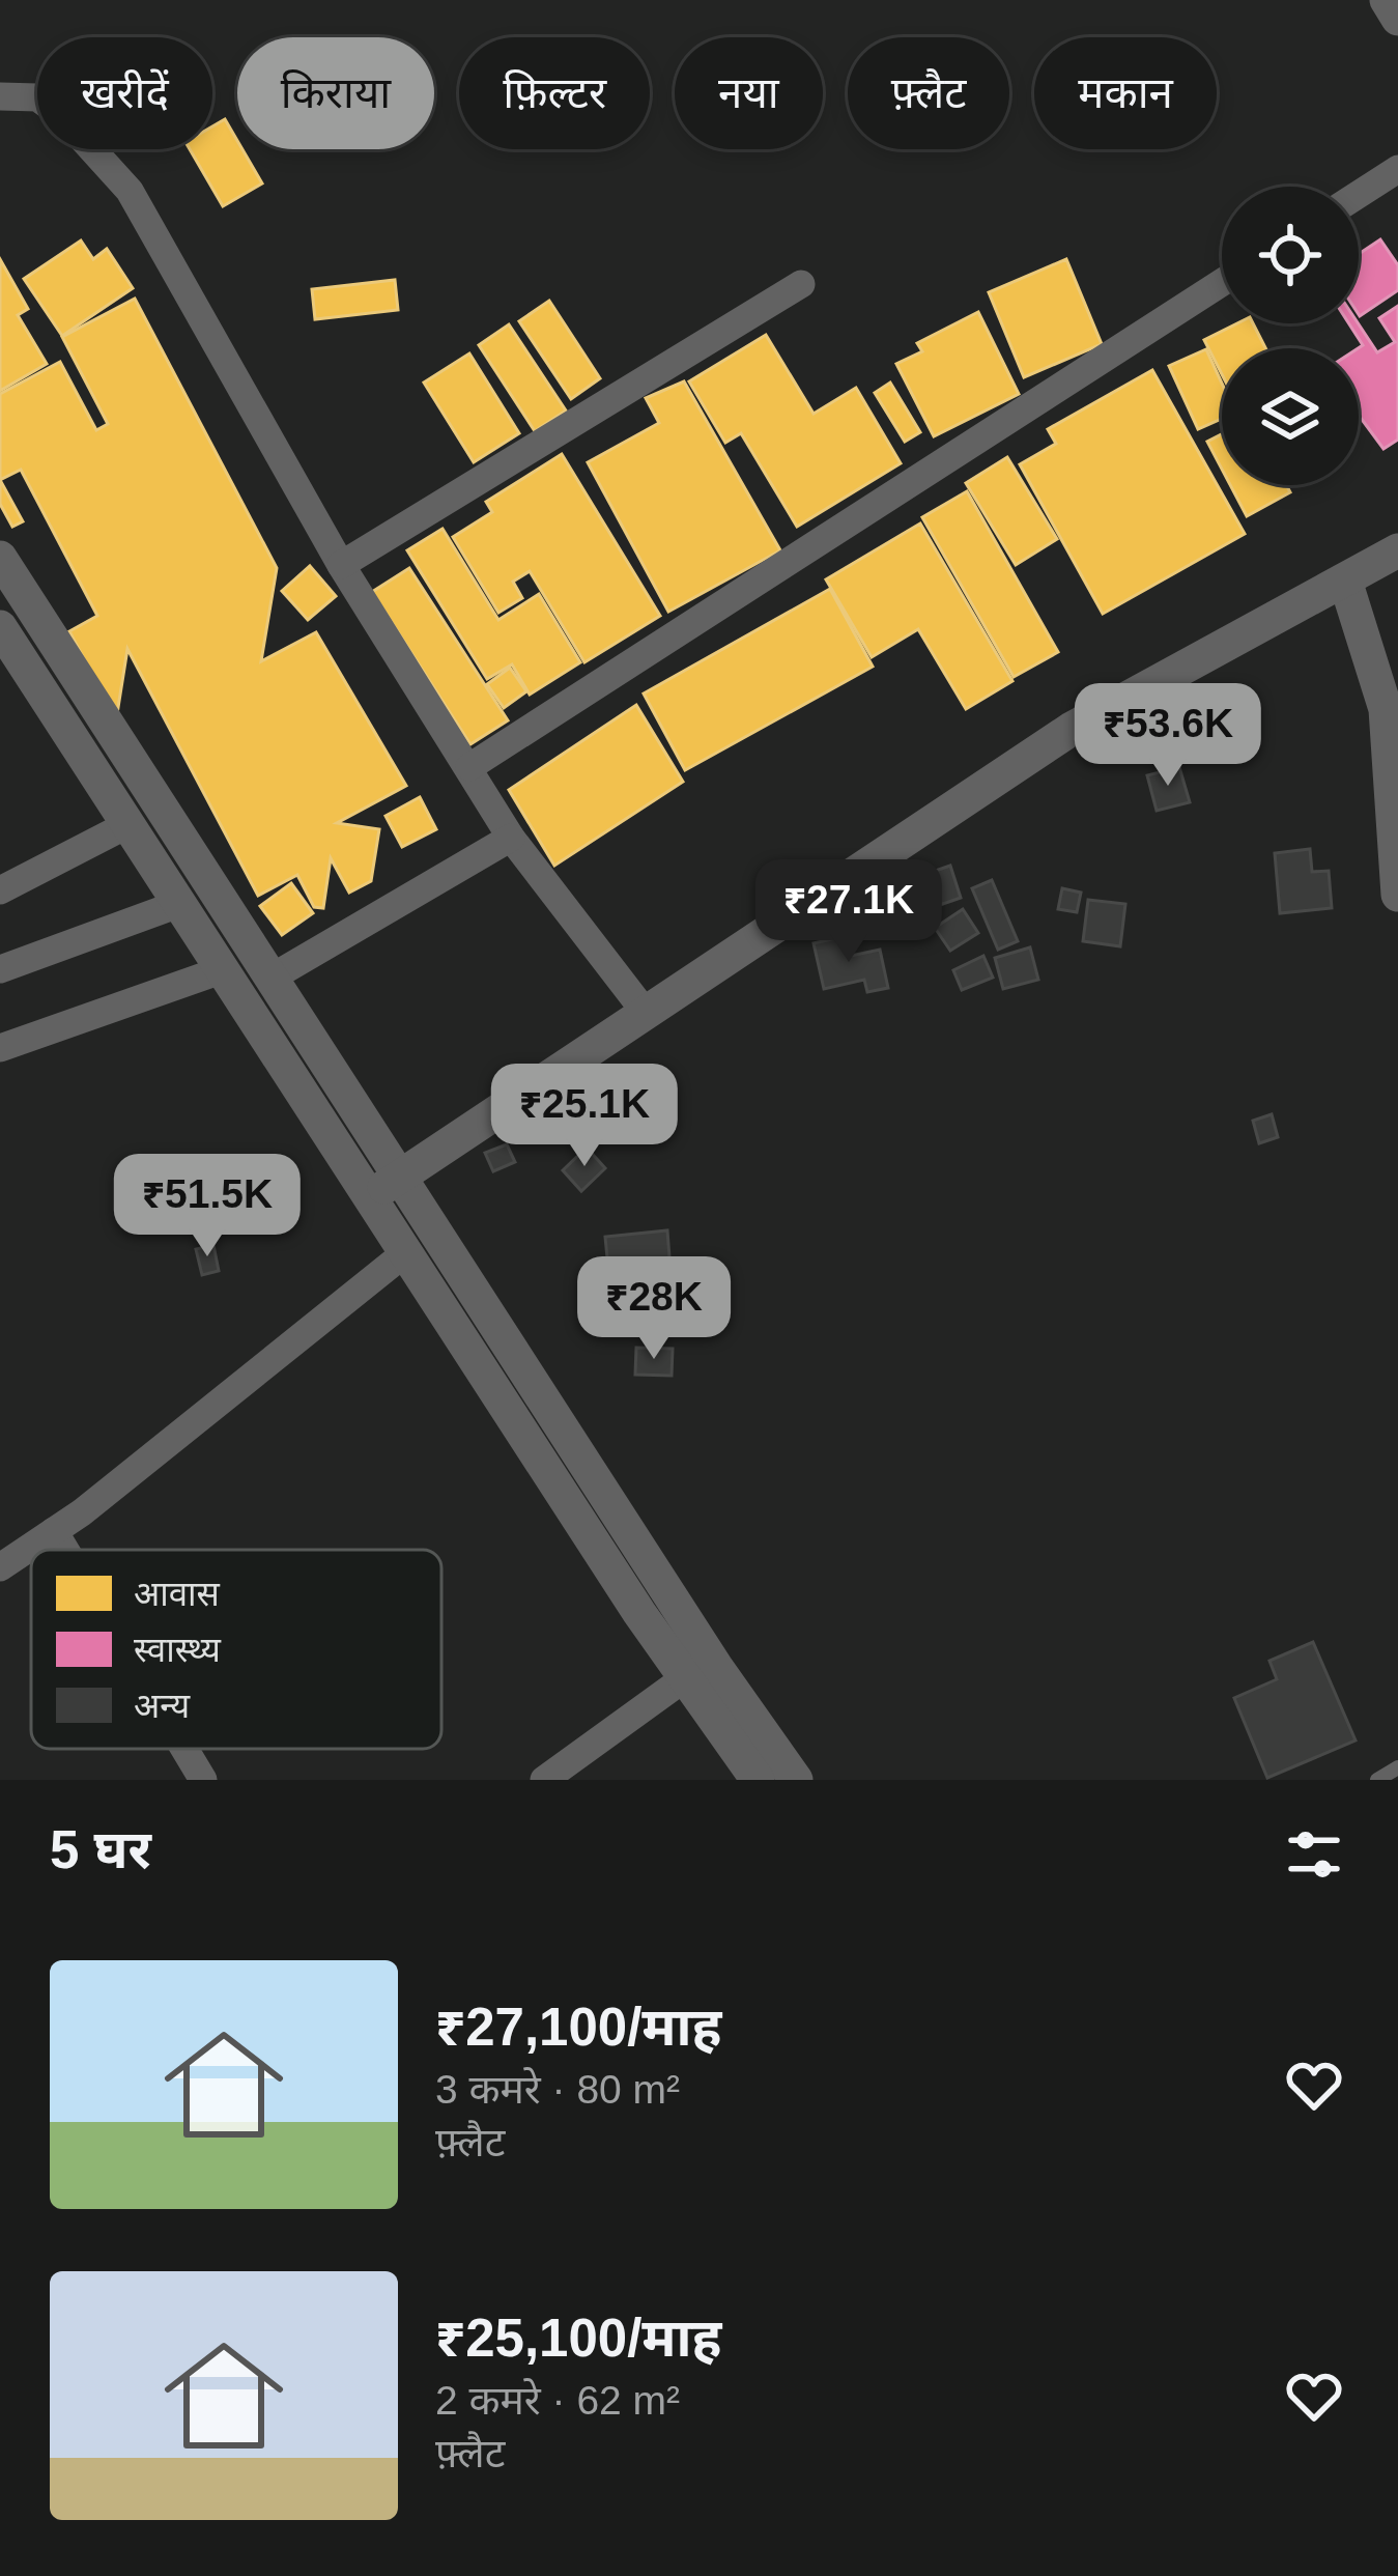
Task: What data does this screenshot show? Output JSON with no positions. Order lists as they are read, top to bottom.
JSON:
{
  "legend": ["आवास", "स्वास्थ्य", "अन्य"],
  "page": {
    "chip": [
      "खरीदें",
      "किराया",
      "फ़िल्टर",
      "नया",
      "फ़्लैट",
      "मकान"
    ],
    "price": [
      "₹53.6K",
      "₹27.1K",
      "₹25.1K",
      "₹51.5K",
      "₹28K"
    ],
    "heading": "5 घर",
    "list": [
      {
        "name": "₹27,100/माह",
        "note": "3 कमरे · 80 m² · फ़्लैट"
      },
      {
        "name": "₹25,100/माह",
        "note": "2 कमरे · 62 m² · फ़्लैट"
      }
    ]
  }
}
